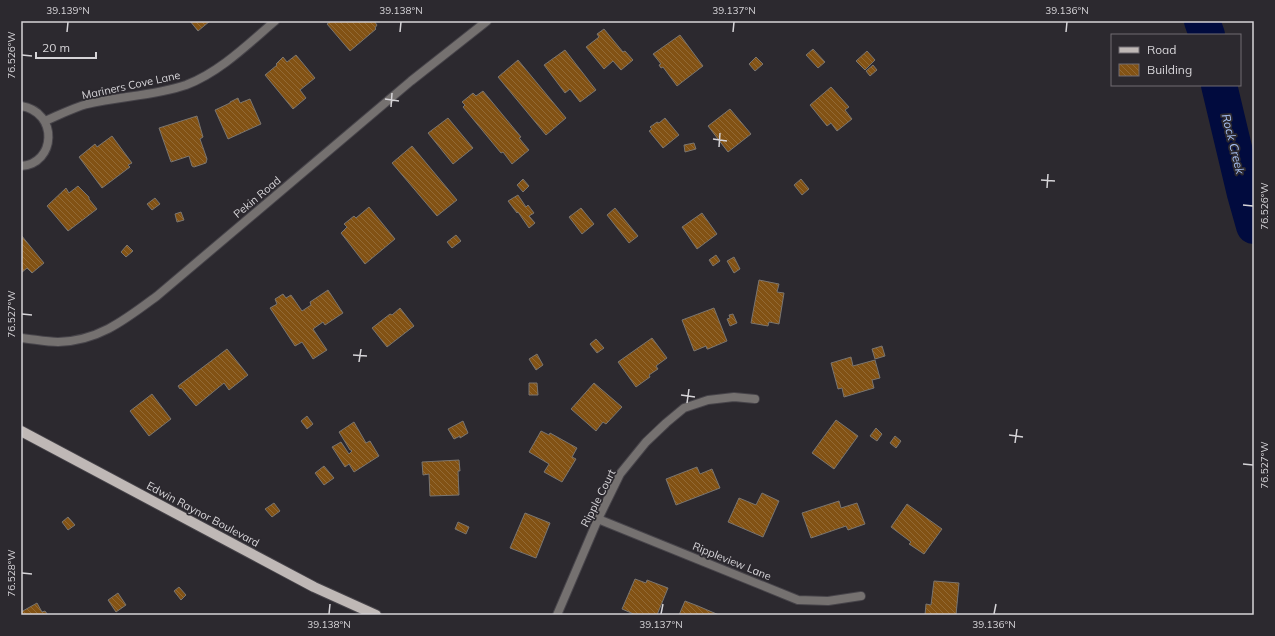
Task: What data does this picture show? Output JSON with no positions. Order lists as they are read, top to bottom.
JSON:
{
  "streets": {
    "main road": ["Edwin Raynor Boulevard"],
    "street": [
      "Mariners Cove Lane",
      "Pekin Road",
      "Ripple Court",
      "Rippleview Lane"
    ]
  },
  "crossings": [
    ["Ripple Court", "Rippleview Lane"]
  ],
  "water": ["Rock Creek"],
  "legend": ["Road", "Building"],
  "scale_bar": "20 m",
  "coordinates": [
    "39.139°N",
    "39.138°N",
    "39.137°N",
    "39.136°N",
    "76.526°W",
    "76.527°W",
    "76.528°W"
  ]
}
